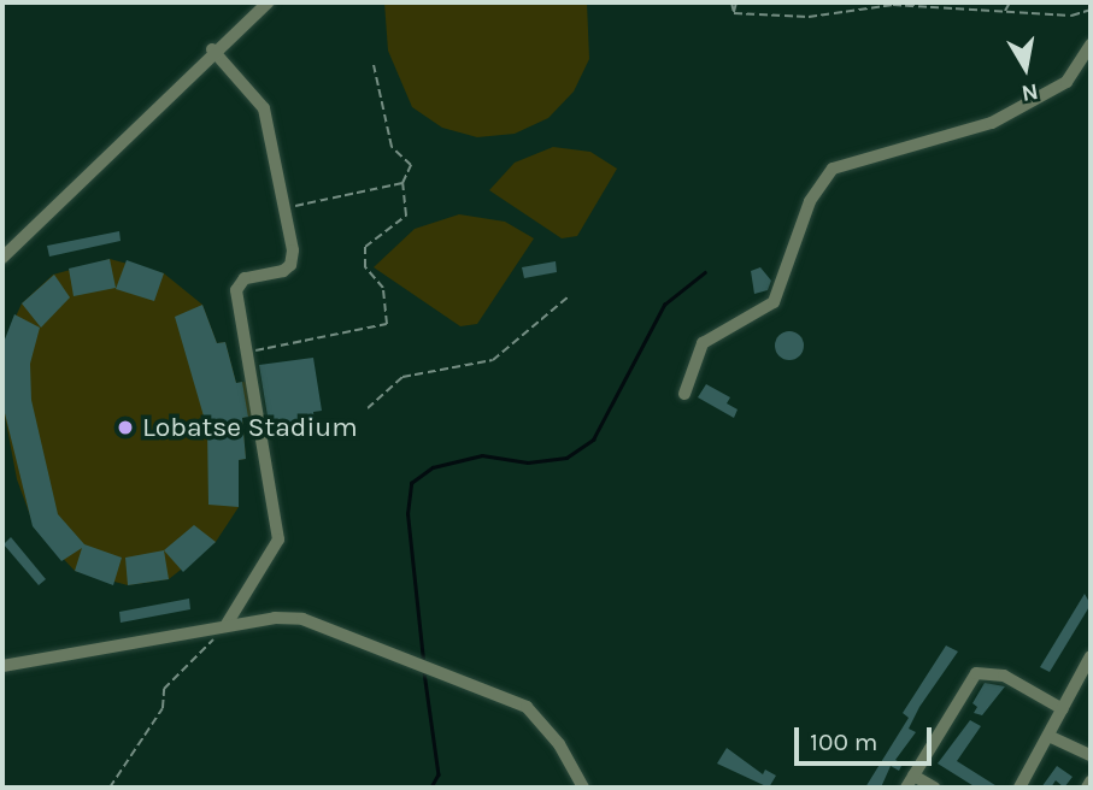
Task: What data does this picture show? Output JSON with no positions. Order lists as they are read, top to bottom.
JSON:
{
  "places": ["Lobatse Stadium"],
  "scale_bar": "100 m",
  "north": "bottom"
}
